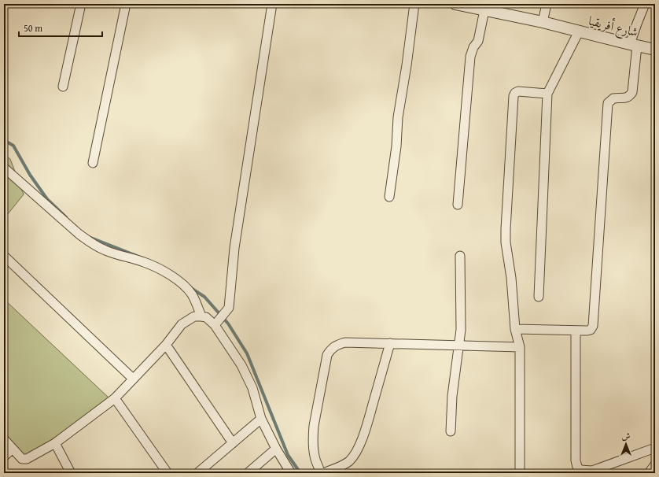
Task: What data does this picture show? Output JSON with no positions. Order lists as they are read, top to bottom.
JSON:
{
  "streets": {
    "street": ["شارع أفريقيا"]
  },
  "scale_bar": "50 m",
  "north": "top"
}
